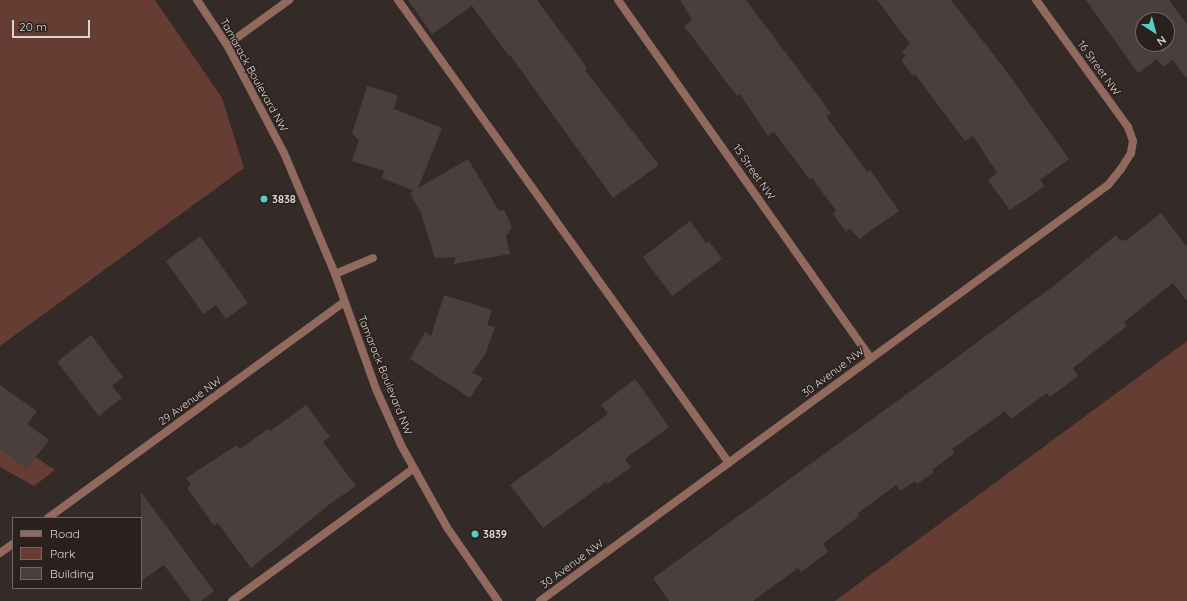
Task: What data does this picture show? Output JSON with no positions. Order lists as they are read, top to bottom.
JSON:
{
  "streets": {
    "street": [
      "16 Street NW",
      "Tamarack Boulevard NW",
      "15 Street NW",
      "30 Avenue NW",
      "29 Avenue NW"
    ]
  },
  "crossings": [
    ["16 Street NW", "30 Avenue NW"],
    ["Tamarack Boulevard NW", "29 Avenue NW"],
    ["15 Street NW", "30 Avenue NW"]
  ],
  "places": ["3838", "3839"],
  "legend": ["Road", "Park", "Building"],
  "scale_bar": "20 m",
  "north": "bottom right"
}
